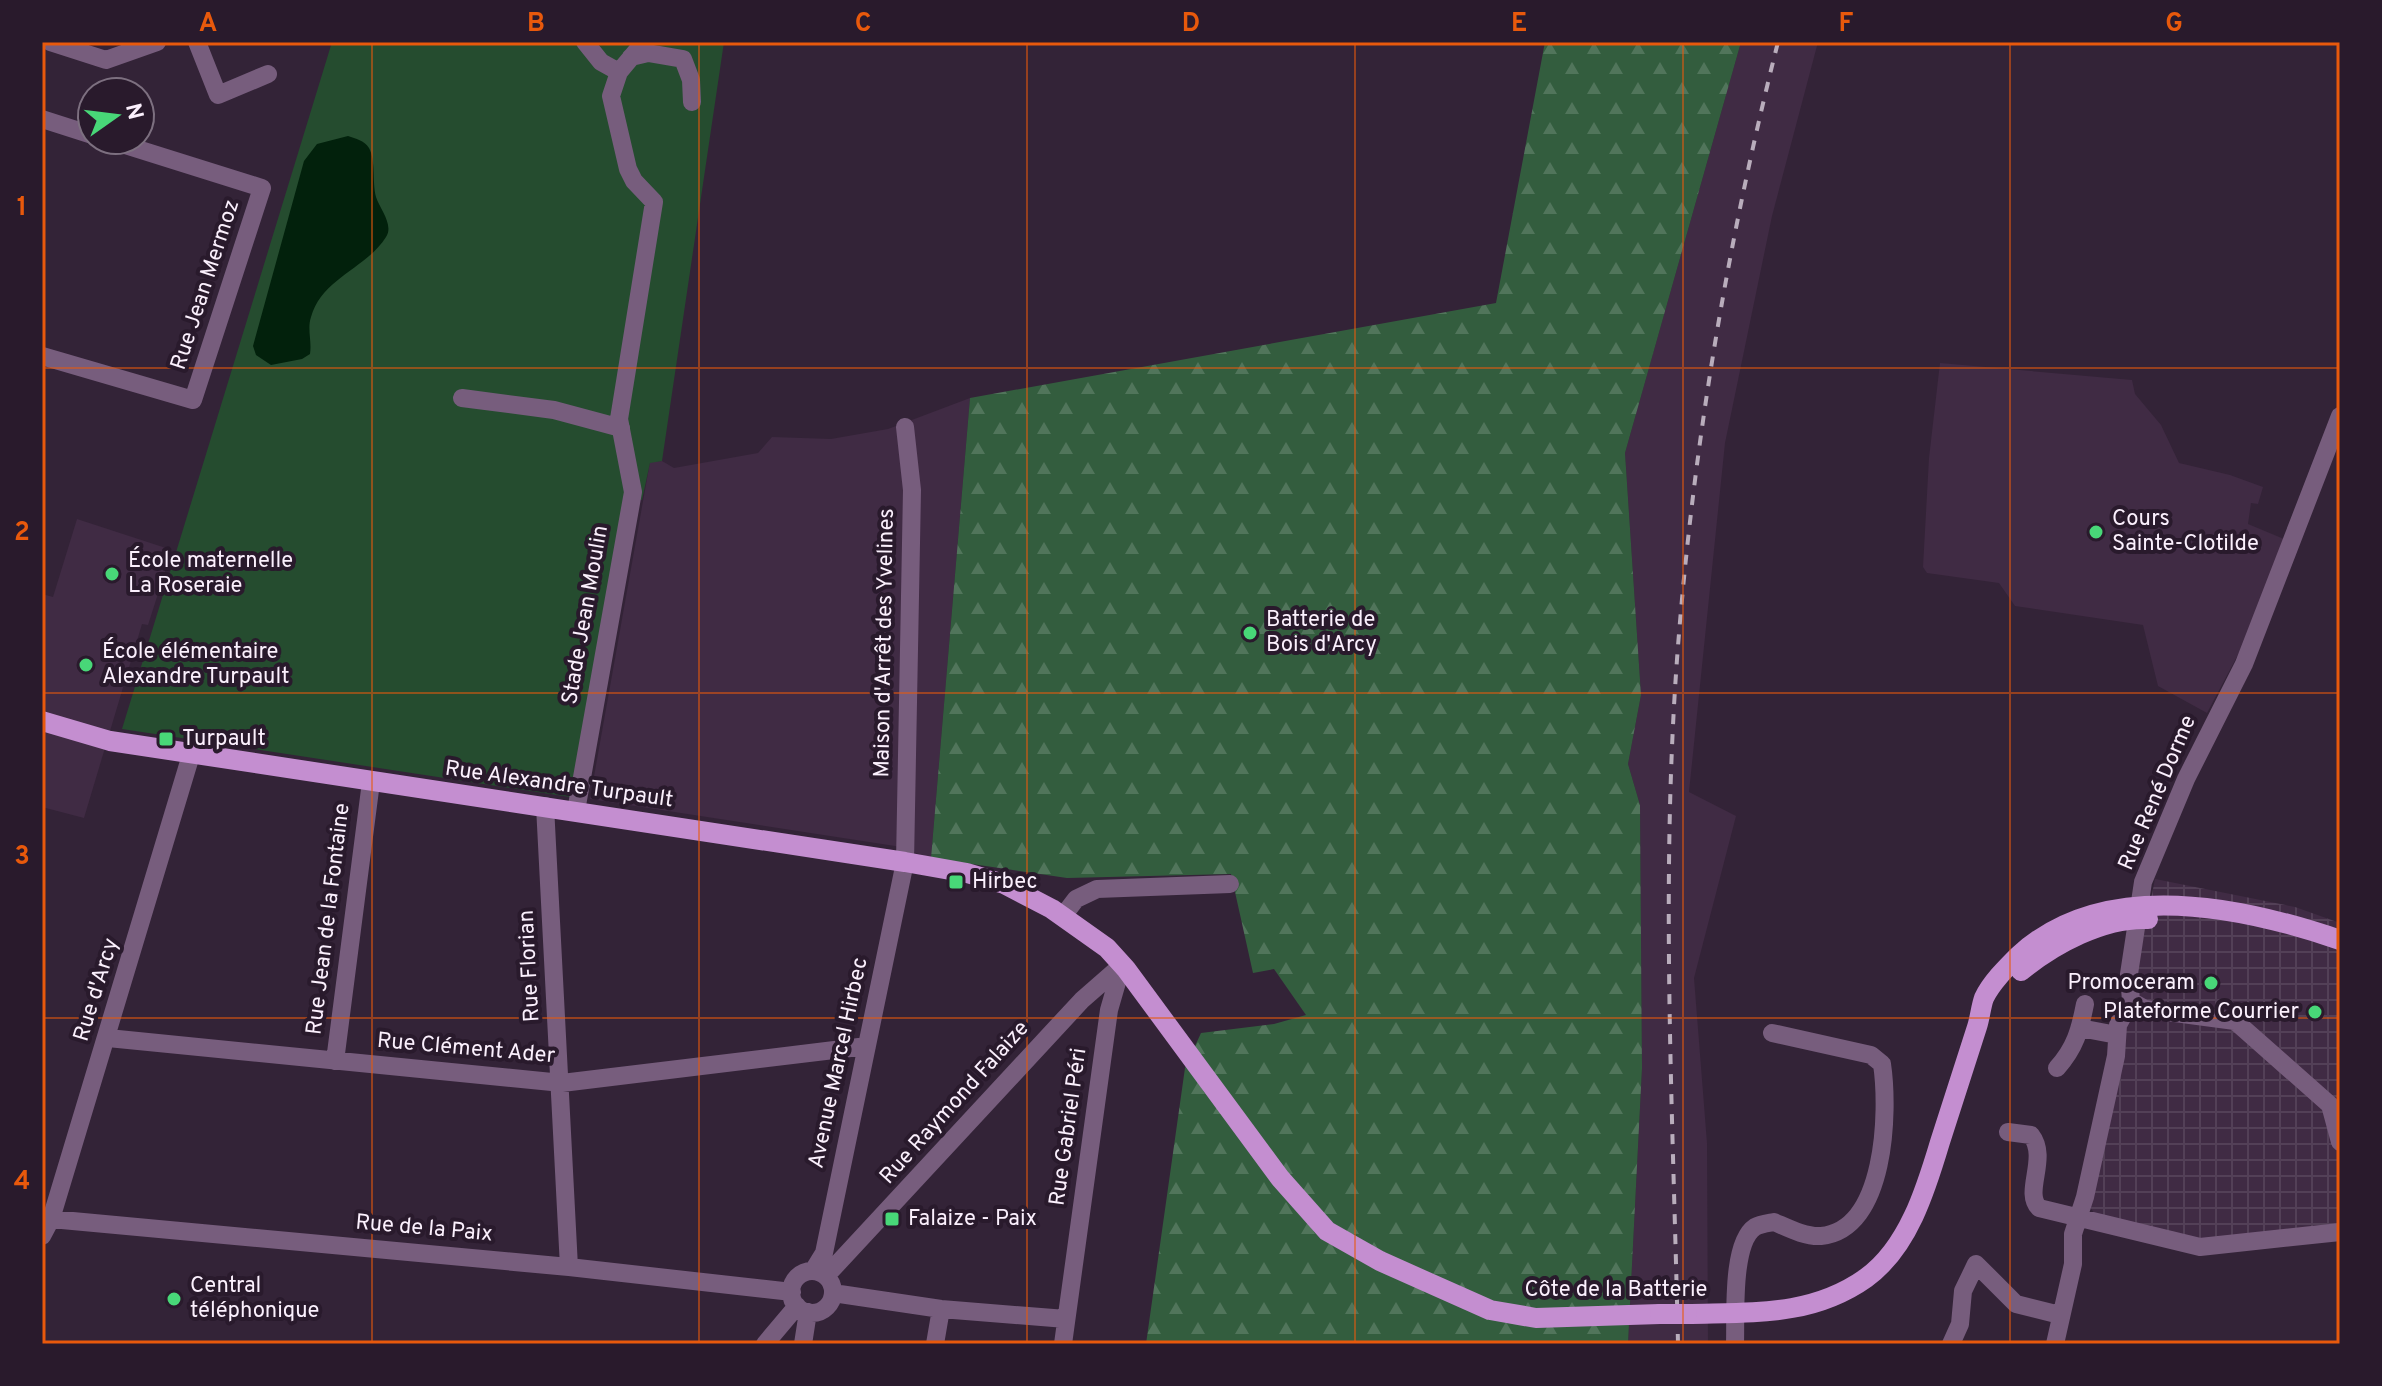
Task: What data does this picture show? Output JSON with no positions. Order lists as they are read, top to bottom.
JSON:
{
  "streets": {
    "main road": ["Rue Alexandre Turpault", "Côte de la Batterie"],
    "street": [
      "Rue Jean Mermoz",
      "Stade Jean Moulin",
      "Maison d'Arrêt des Yvelines",
      "Rue René Dorme",
      "Rue Jean de la Fontaine",
      "Rue Florian",
      "Rue d'Arcy",
      "Rue Clément Ader",
      "Avenue Marcel Hirbec",
      "Rue Raymond Falaize",
      "Rue Gabriel Péri",
      "Rue de la Paix"
    ]
  },
  "crossings": [
    ["Stade Jean Moulin", "Rue Alexandre Turpault"],
    ["Maison d'Arrêt des Yvelines", "Rue Alexandre Turpault"],
    ["Maison d'Arrêt des Yvelines", "Avenue Marcel Hirbec"],
    ["Rue Alexandre Turpault", "Rue Jean de la Fontaine"],
    ["Rue Alexandre Turpault", "Rue Florian"],
    ["Rue Alexandre Turpault", "Rue d'Arcy"],
    ["Rue Alexandre Turpault", "Avenue Marcel Hirbec"],
    ["Rue Alexandre Turpault", "Rue Raymond Falaize"],
    ["Rue Alexandre Turpault", "Rue Gabriel Péri"],
    ["Rue Alexandre Turpault", "Côte de la Batterie"],
    ["Rue René Dorme", "Côte de la Batterie"],
    ["Rue Jean de la Fontaine", "Rue Clément Ader"],
    ["Rue Florian", "Rue Clément Ader"],
    ["Rue Florian", "Rue de la Paix"],
    ["Rue d'Arcy", "Rue Clément Ader"],
    ["Rue d'Arcy", "Rue de la Paix"],
    ["Rue Clément Ader", "Avenue Marcel Hirbec"],
    ["Avenue Marcel Hirbec", "Rue Raymond Falaize"],
    ["Rue Raymond Falaize", "Rue Gabriel Péri"]
  ],
  "places": {
    "other": [
      "Cours Sainte-Clotilde",
      "École maternelle La Roseraie",
      "Batterie de Bois d'Arcy",
      "École élémentaire Alexandre Turpault",
      "Promoceram",
      "Plateforme Courrier",
      "Central téléphonique"
    ],
    "transit": ["Turpault", "Hirbec", "Falaize - Paix"]
  },
  "north": "right",
  "grid": {
    "columns": [
      "A",
      "B",
      "C",
      "D",
      "E",
      "F",
      "G"
    ],
    "rows": [
      "1",
      "2",
      "3",
      "4"
    ]
  }
}
